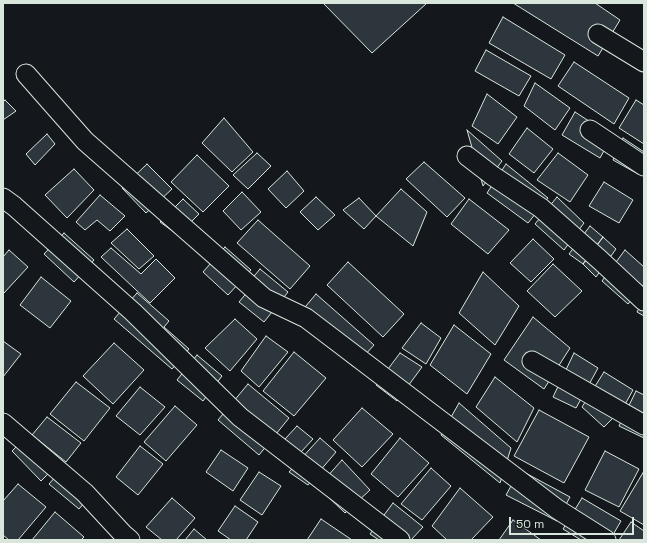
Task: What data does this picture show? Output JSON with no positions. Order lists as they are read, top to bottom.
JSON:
{
  "scale_bar": "50 m"
}
